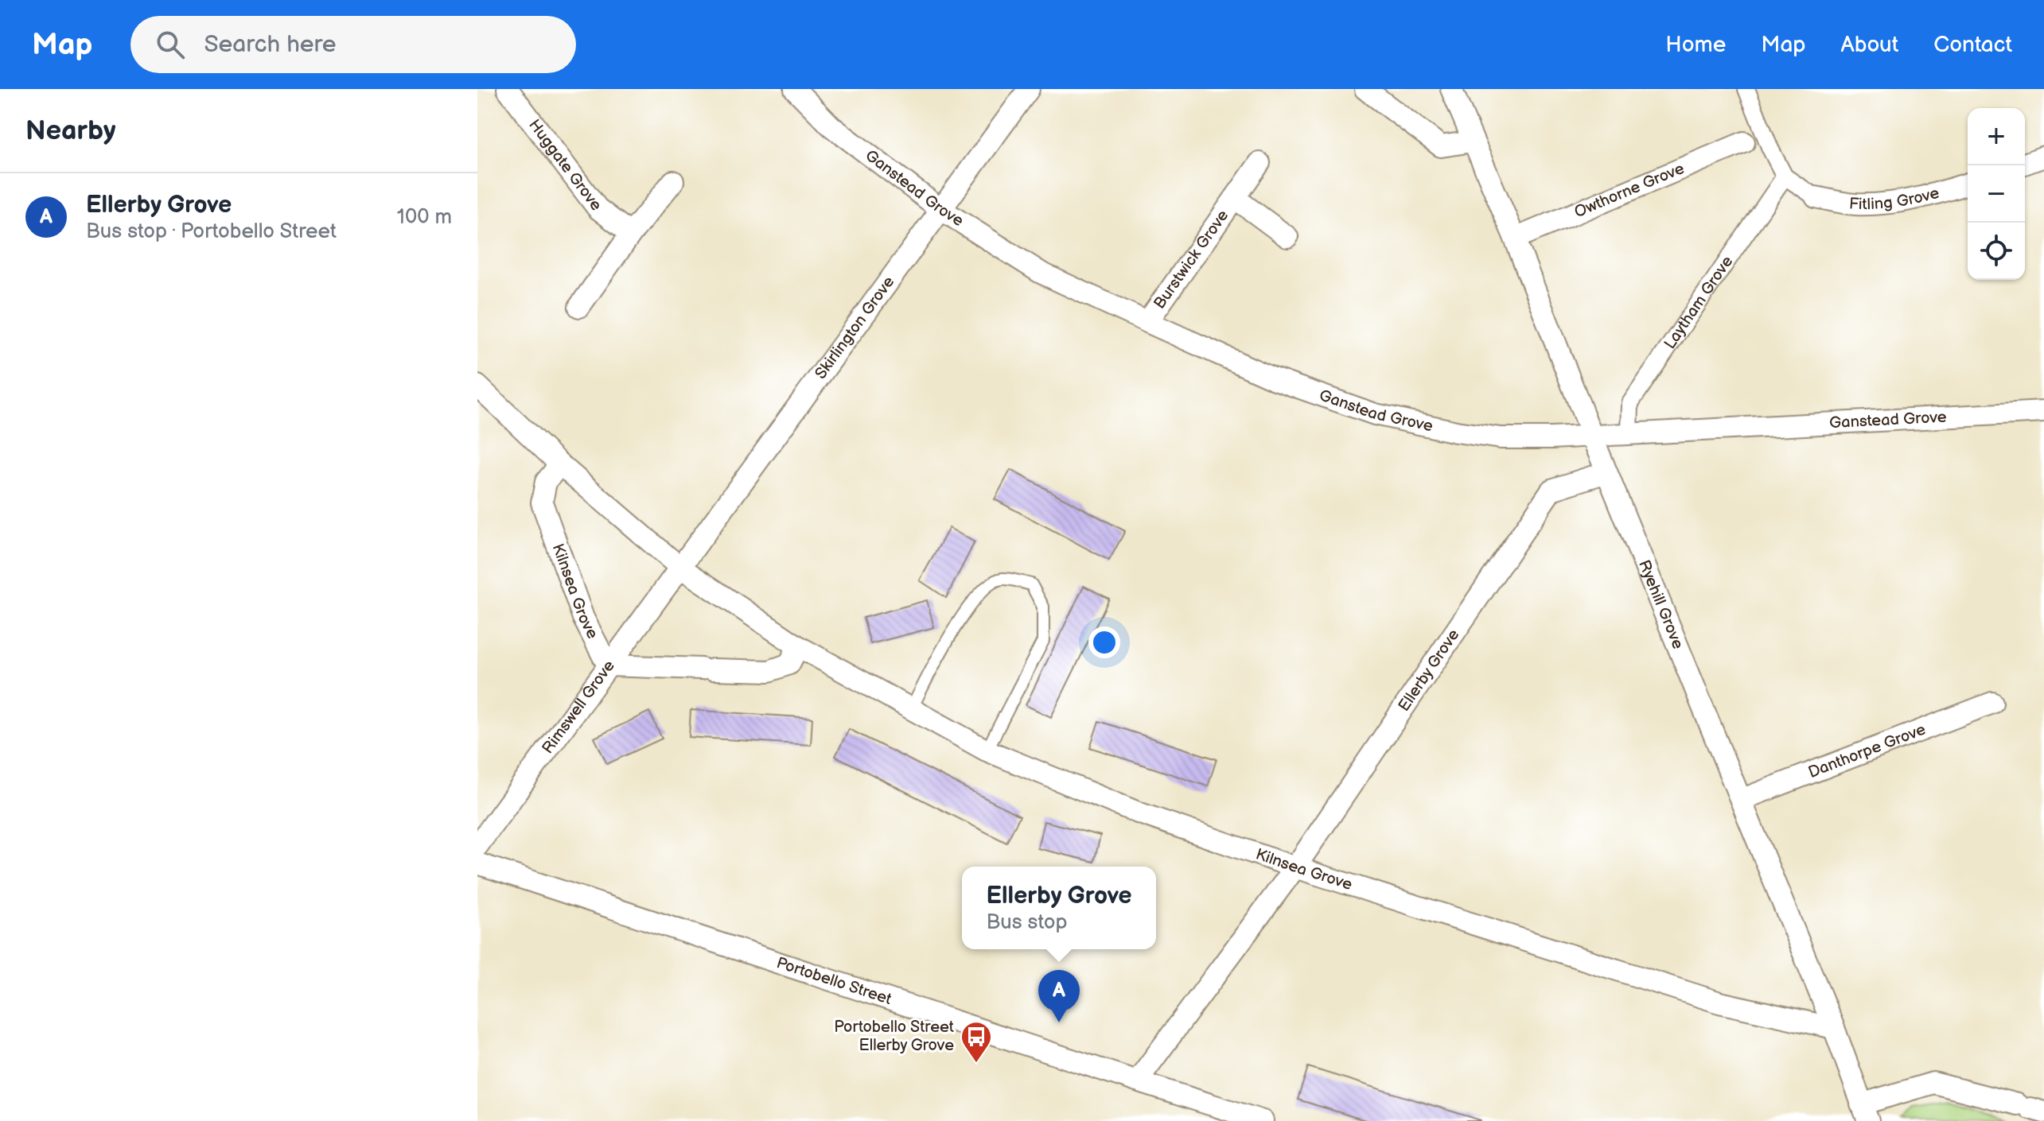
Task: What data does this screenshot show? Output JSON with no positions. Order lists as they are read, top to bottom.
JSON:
{
  "streets": {
    "street": [
      "Huggate Grove",
      "Ganstead Grove",
      "Owthorne Grove",
      "Fitling Grove",
      "Burstwick Grove",
      "Laytham Grove",
      "Skirlington Grove",
      "Kilnsea Grove",
      "Ryehill Grove",
      "Ellerby Grove",
      "Rimswell Grove",
      "Danthorpe Grove",
      "Portobello Street"
    ]
  },
  "crossings": [
    ["Ganstead Grove", "Burstwick Grove"],
    ["Ganstead Grove", "Laytham Grove"],
    ["Ganstead Grove", "Skirlington Grove"],
    ["Ganstead Grove", "Ryehill Grove"],
    ["Owthorne Grove", "Ryehill Grove"],
    ["Skirlington Grove", "Kilnsea Grove"],
    ["Skirlington Grove", "Rimswell Grove"],
    ["Kilnsea Grove", "Ryehill Grove"],
    ["Kilnsea Grove", "Ellerby Grove"],
    ["Kilnsea Grove", "Rimswell Grove"],
    ["Ryehill Grove", "Ellerby Grove"],
    ["Ryehill Grove", "Danthorpe Grove"],
    ["Ellerby Grove", "Portobello Street"]
  ],
  "places": {
    "bus stop": ["Portobello Street Ellerby Grove"]
  },
  "page": {
    "header": "Map",
    "search": "Search here",
    "nav": [
      "Home",
      "Map",
      "About",
      "Contact"
    ],
    "heading": "Nearby",
    "map_buttons": ["+", "−"],
    "list": [
      {
        "mark": "A",
        "name": "Ellerby Grove",
        "note": "Bus stop · Portobello Street",
        "value": "100 m"
      }
    ],
    "popup": ["Ellerby Grove", "Bus stop"],
    "pins": "A"
  }
}
